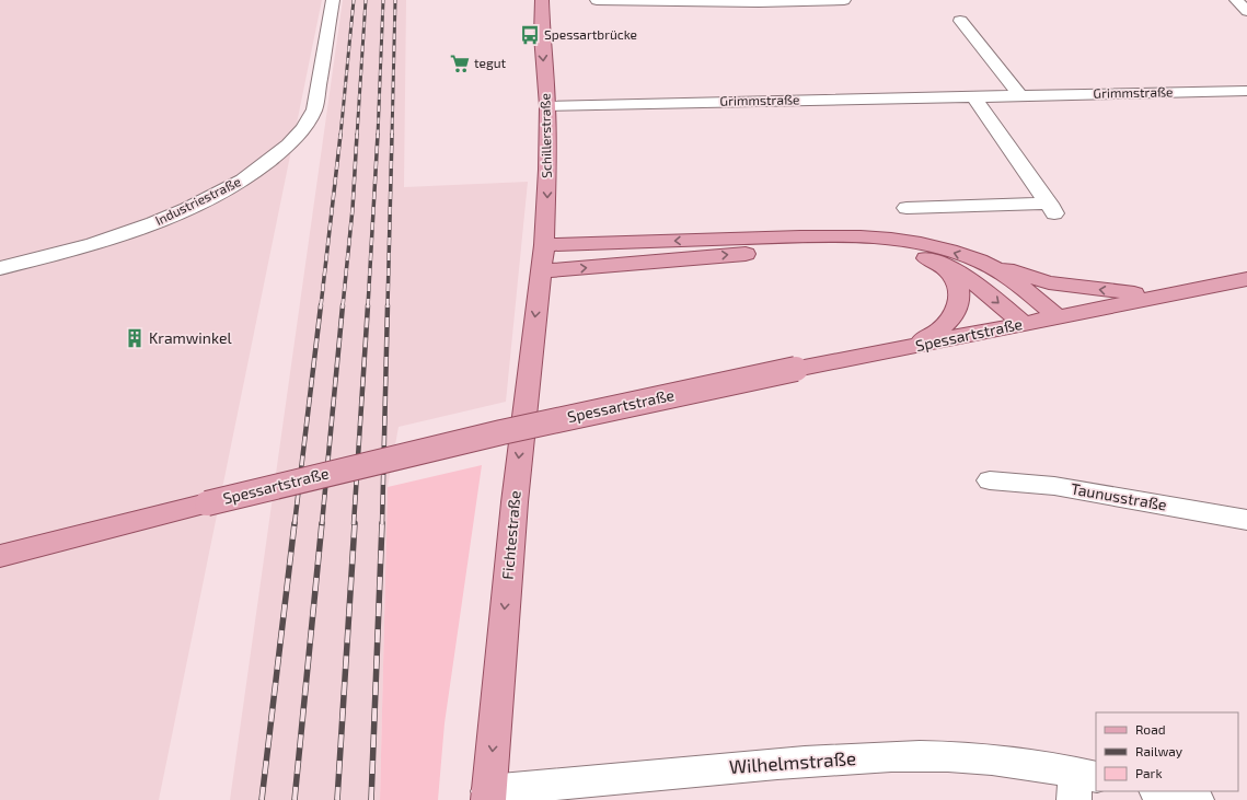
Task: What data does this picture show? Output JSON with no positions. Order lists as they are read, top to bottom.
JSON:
{
  "streets": {
    "main road": ["Schillerstraße", "Spessartstraße", "Fichtestraße"],
    "street": [
      "Grimmstraße",
      "Industriestraße",
      "Taunusstraße",
      "Wilhelmstraße"
    ]
  },
  "crossings": [
    ["Grimmstraße", "Schillerstraße"],
    ["Schillerstraße", "Fichtestraße"],
    ["Fichtestraße", "Wilhelmstraße"]
  ],
  "one_way": ["Schillerstraße", "Fichtestraße"],
  "places": {
    "bus stop": ["Spessartbrücke"],
    "supermarket": ["tegut"],
    "building": ["Kramwinkel"]
  },
  "legend": ["Road", "Railway", "Park"]
}
